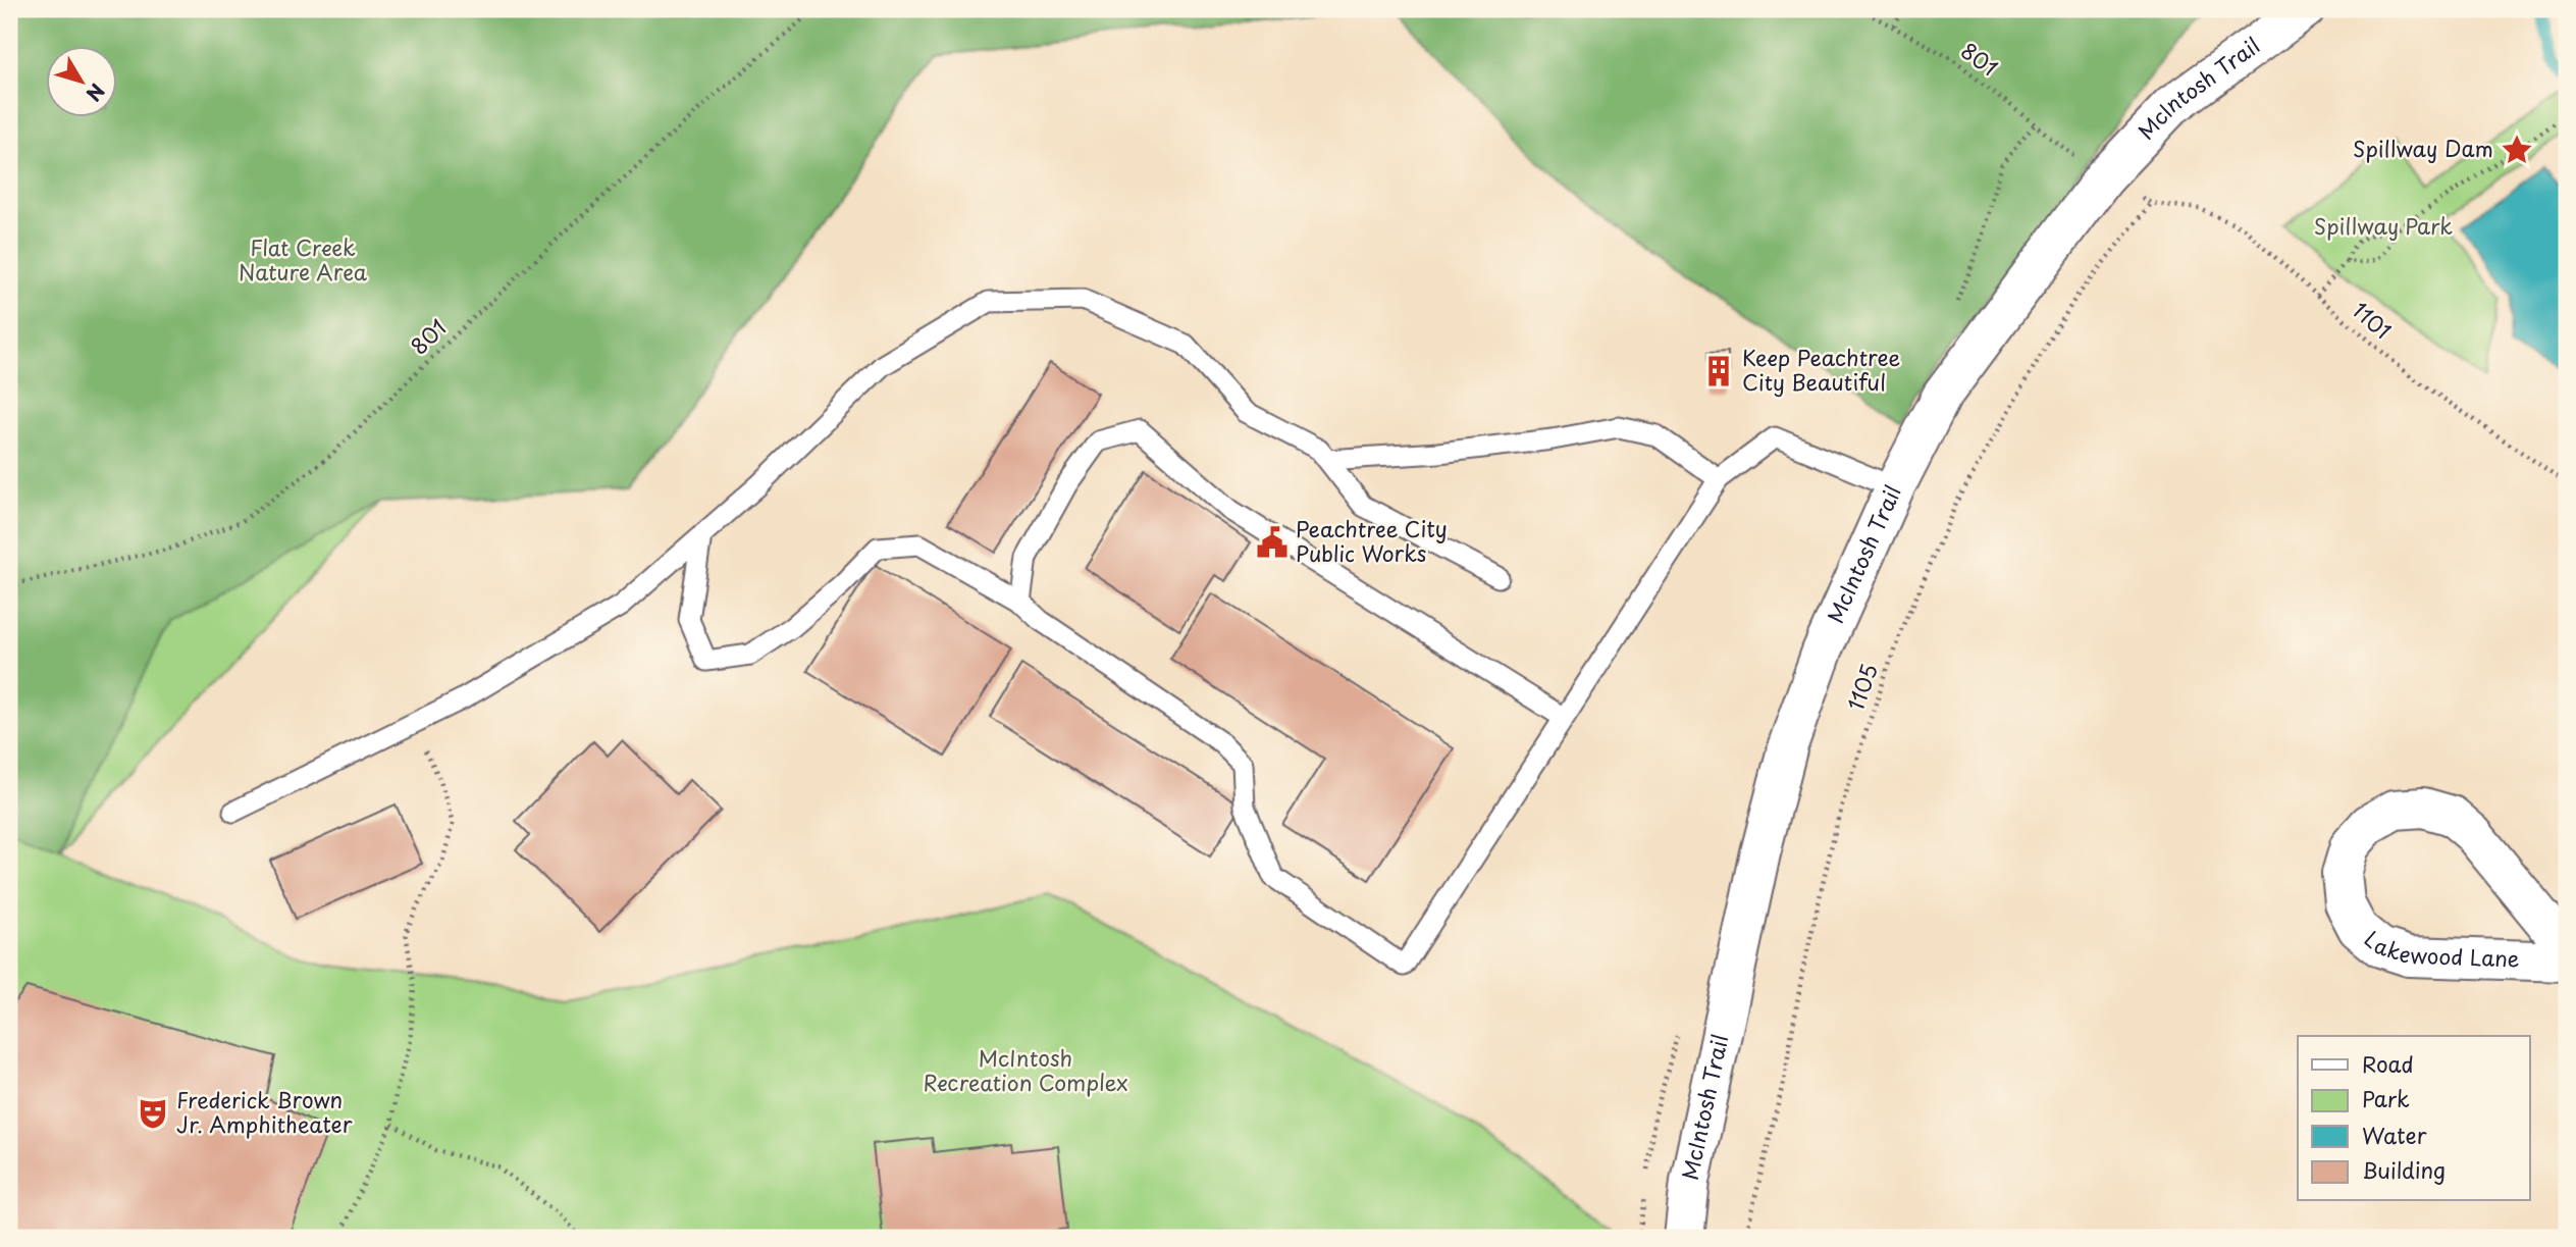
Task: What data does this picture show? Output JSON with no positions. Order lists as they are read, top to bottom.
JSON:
{
  "streets": {
    "street": ["McIntosh Trail", "Lakewood Lane"],
    "path": ["801", "1101", "1105"]
  },
  "crossings": [
    ["1101", "1105"]
  ],
  "parks": ["Spillway Park", "Flat Creek Nature Area", "McIntosh Recreation Complex"],
  "places": {
    "place": ["Spillway Dam"],
    "building": ["Keep Peachtree City Beautiful"],
    "public building": ["Peachtree City Public Works"],
    "theatre": ["Frederick Brown Jr. Amphitheater"]
  },
  "legend": [
    "Road",
    "Park",
    "Water",
    "Building"
  ],
  "north": "bottom right"
}
